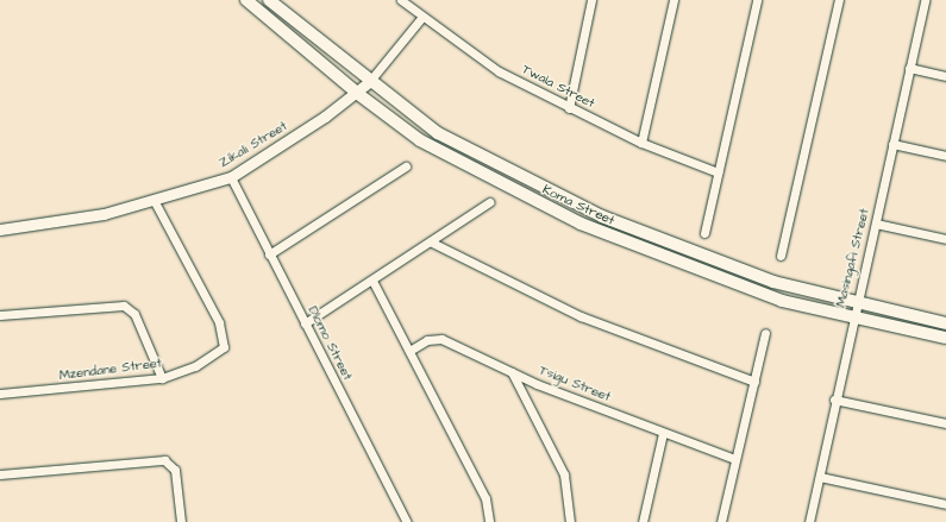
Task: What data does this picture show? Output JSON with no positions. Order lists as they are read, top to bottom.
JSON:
{
  "streets": {
    "main road": ["Koma Street"],
    "street": [
      "Twala Street",
      "Zikali Street",
      "Masingafi Street",
      "Dlomo Street",
      "Mzendane Street",
      "Tsigu Street"
    ]
  },
  "crossings": [
    ["Twala Street", "Zikali Street"],
    ["Zikali Street", "Koma Street"],
    ["Zikali Street", "Dlomo Street"],
    ["Zikali Street", "Mzendane Street"],
    ["Koma Street", "Masingafi Street"]
  ]
}
